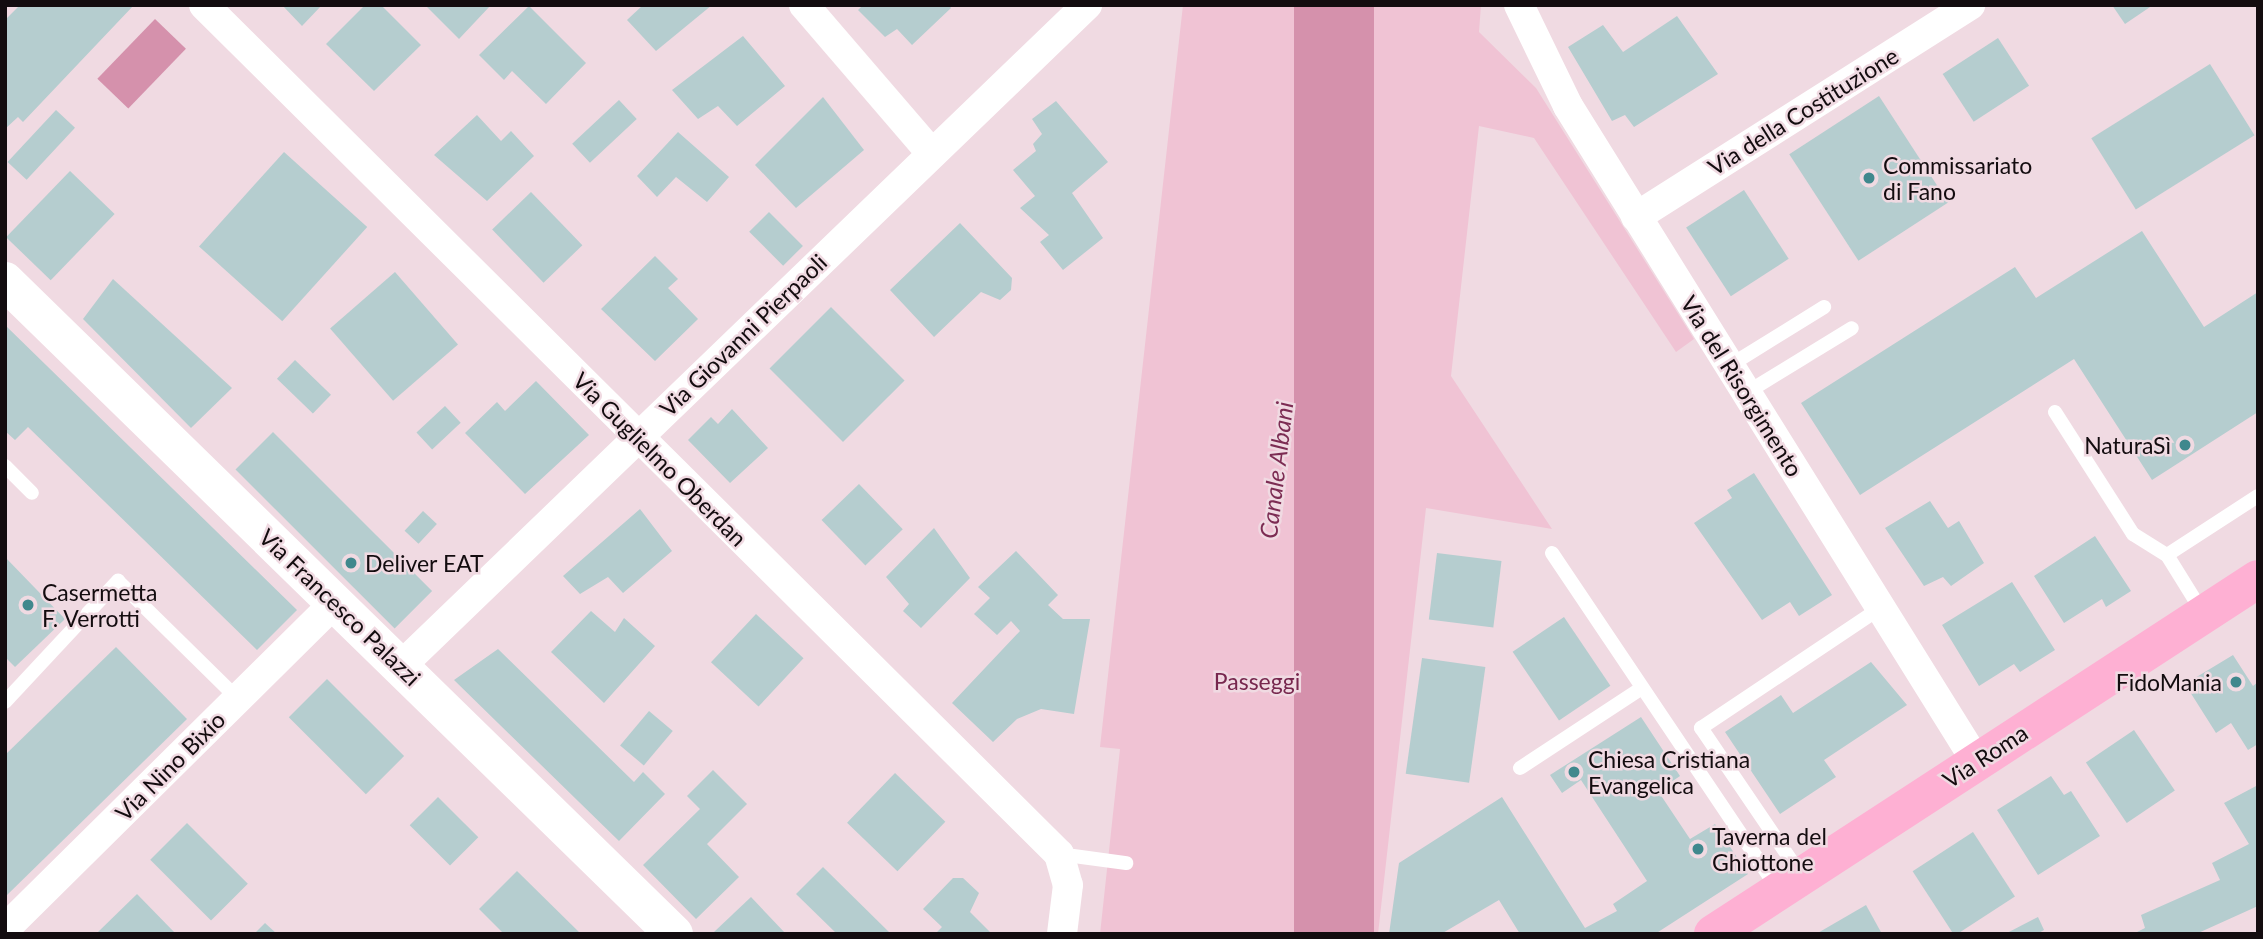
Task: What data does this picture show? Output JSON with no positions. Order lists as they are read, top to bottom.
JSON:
{
  "streets": {
    "main road": ["Via Roma"],
    "street": [
      "Via della Costituzione",
      "Via Giovanni Pierpaoli",
      "Via del Risorgimento",
      "Via Guglielmo Oberdan",
      "Via Francesco Palazzi",
      "Via Nino Bixio"
    ]
  },
  "crossings": [
    ["Via della Costituzione", "Via del Risorgimento"],
    ["Via Giovanni Pierpaoli", "Via Guglielmo Oberdan"],
    ["Via Giovanni Pierpaoli", "Via Francesco Palazzi"],
    ["Via del Risorgimento", "Via Roma"],
    ["Via Francesco Palazzi", "Via Nino Bixio"]
  ],
  "water": ["Canale Albani"],
  "parks": ["Passeggi"],
  "places": [
    "Commissariato di Fano",
    "NaturaSì",
    "Deliver EAT",
    "Casermetta F. Verrotti",
    "FidoMania",
    "Chiesa Cristiana Evangelica",
    "Taverna del Ghiottone"
  ]
}
